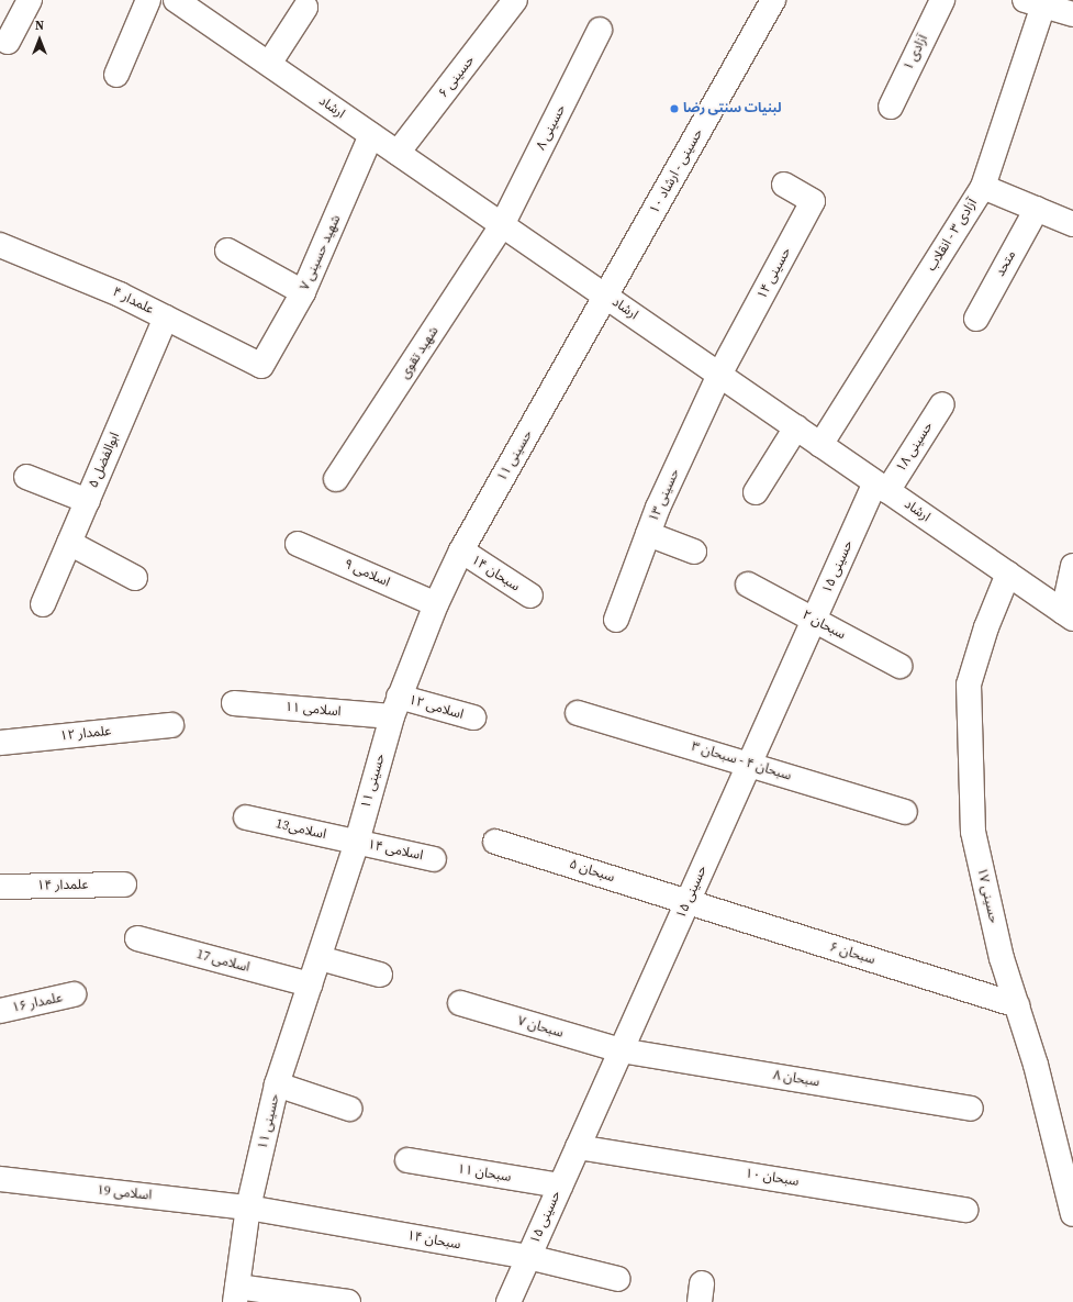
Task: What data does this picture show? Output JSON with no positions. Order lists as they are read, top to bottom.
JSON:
{
  "streets": {
    "street": [
      "آزادی ۱",
      "حسینی ۶",
      "ارشاد",
      "حسینی ۸",
      "حسینی - ارشاد ۱۰",
      "آزادی ۳ - انقلاب",
      "شهید حسینی ۷",
      "متحد",
      "حسینی ۱۴",
      "علمدار ۴",
      "شهید تقوی",
      "حسینی ۱۸",
      "حسینی ۱۱",
      "ابوالفضل ۵",
      "حسینی ۱۳",
      "حسینی ۱۵",
      "اسلامی ۹",
      "سبحان ۱۴",
      "سبحان ۲",
      "اسلامی ۱۲",
      "اسلامی ۱۱",
      "علمدار ۱۲",
      "سبحان ۴ - سبحان ۳",
      "اسلامی13",
      "اسلامی ۱۴",
      "سبحان ۵",
      "علمدار ۱۴",
      "حسینی ۱۷",
      "سبحان ۶",
      "اسلامی 17",
      "علمدار ۱۶",
      "سبحان ۷",
      "سبحان ۸",
      "سبحان ۱۱",
      "سبحان ۱۰",
      "اسلامی ۱9"
    ]
  },
  "crossings": [
    ["حسینی ۶", "ارشاد"],
    ["ارشاد", "حسینی ۸"],
    ["ارشاد", "حسینی - ارشاد ۱۰"],
    ["ارشاد", "آزادی ۳ - انقلاب"],
    ["ارشاد", "شهید حسینی ۷"],
    ["ارشاد", "حسینی ۱۴"],
    ["ارشاد", "شهید تقوی"],
    ["ارشاد", "حسینی ۱۸"],
    ["ارشاد", "حسینی ۱۱"],
    ["ارشاد", "حسینی ۱۳"],
    ["ارشاد", "حسینی ۱۵"],
    ["ارشاد", "حسینی ۱۷"],
    ["حسینی ۸", "شهید تقوی"],
    ["حسینی - ارشاد ۱۰", "حسینی ۱۱"],
    ["شهید حسینی ۷", "علمدار ۴"],
    ["حسینی ۱۴", "حسینی ۱۳"],
    ["علمدار ۴", "ابوالفضل ۵"],
    ["حسینی ۱۸", "حسینی ۱۵"],
    ["حسینی ۱۱", "اسلامی ۹"],
    ["حسینی ۱۱", "سبحان ۱۴"],
    ["حسینی ۱۱", "اسلامی ۱۲"],
    ["حسینی ۱۱", "اسلامی ۱۱"],
    ["حسینی ۱۱", "اسلامی13"],
    ["حسینی ۱۱", "اسلامی ۱۴"],
    ["حسینی ۱۱", "اسلامی 17"],
    ["حسینی ۱۱", "اسلامی ۱9"],
    ["حسینی ۱۵", "سبحان ۱۴"],
    ["حسینی ۱۵", "سبحان ۲"],
    ["حسینی ۱۵", "سبحان ۴ - سبحان ۳"],
    ["حسینی ۱۵", "سبحان ۵"],
    ["حسینی ۱۵", "سبحان ۶"],
    ["حسینی ۱۵", "سبحان ۷"],
    ["حسینی ۱۵", "سبحان ۸"],
    ["حسینی ۱۵", "سبحان ۱۱"],
    ["حسینی ۱۵", "سبحان ۱۰"],
    ["سبحان ۱۴", "اسلامی ۱9"],
    ["اسلامی ۱۲", "اسلامی ۱۱"],
    ["اسلامی13", "اسلامی ۱۴"],
    ["سبحان ۵", "سبحان ۶"],
    ["حسینی ۱۷", "سبحان ۶"],
    ["سبحان ۷", "سبحان ۸"]
  ],
  "places": ["لبنیات سنتی رضا"],
  "north": "top"
}
